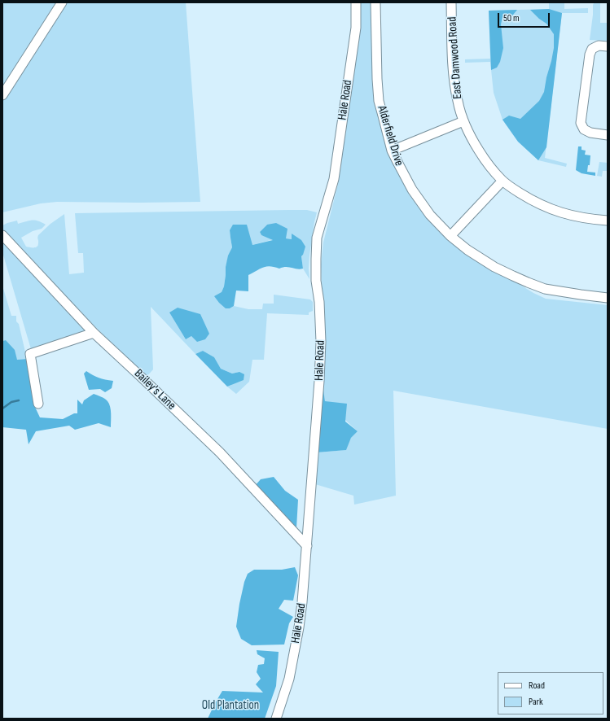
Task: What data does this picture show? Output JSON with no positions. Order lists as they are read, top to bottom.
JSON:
{
  "streets": {
    "street": [
      "East Damwood Road",
      "Hale Road",
      "Alderfield Drive",
      "Bailey's Lane"
    ]
  },
  "crossings": [
    ["Hale Road", "Bailey's Lane"]
  ],
  "parks": ["Old Plantation"],
  "legend": ["Road", "Park"],
  "scale_bar": "50 m"
}
